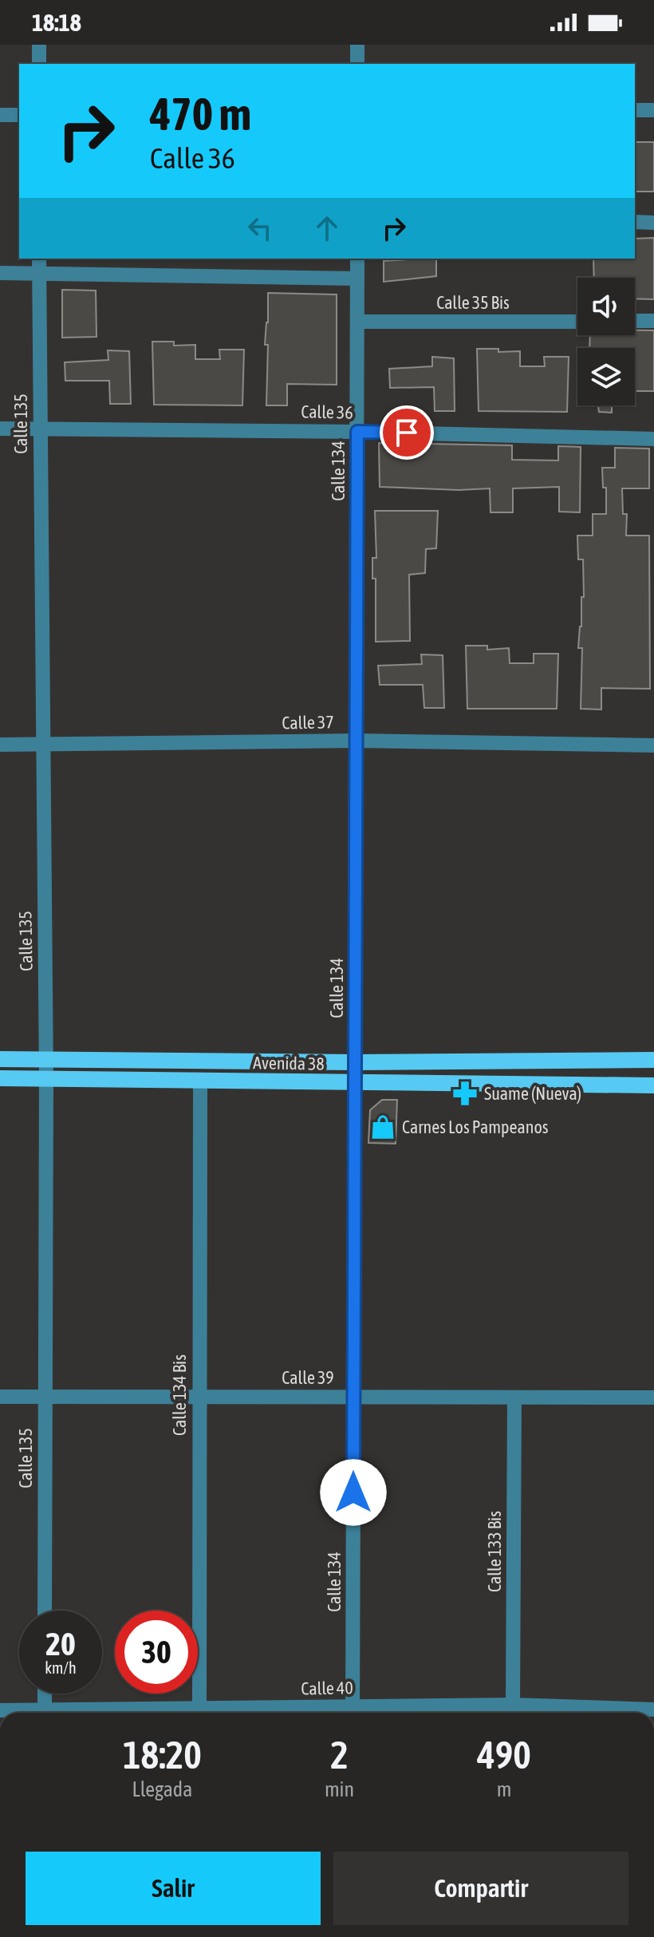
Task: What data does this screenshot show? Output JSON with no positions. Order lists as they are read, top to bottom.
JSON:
{
  "streets": {
    "main road": ["Avenida 38"],
    "street": [
      "Calle 35 Bis",
      "Calle 36",
      "Calle 135",
      "Calle 134",
      "Calle 37",
      "Calle 39",
      "Calle 134 Bis",
      "Calle 133 Bis",
      "Calle 40"
    ]
  },
  "crossings": [
    ["Calle 35 Bis", "Calle 134"],
    ["Calle 36", "Calle 135"],
    ["Calle 36", "Calle 134"],
    ["Calle 135", "Calle 37"],
    ["Calle 135", "Avenida 38"],
    ["Calle 135", "Calle 39"],
    ["Calle 134", "Calle 37"],
    ["Calle 134", "Avenida 38"],
    ["Calle 134", "Calle 39"],
    ["Calle 134", "Calle 40"],
    ["Avenida 38", "Calle 134 Bis"],
    ["Calle 39", "Calle 134 Bis"],
    ["Calle 39", "Calle 133 Bis"],
    ["Calle 134 Bis", "Calle 40"],
    ["Calle 133 Bis", "Calle 40"]
  ],
  "places": {
    "pharmacy": ["Suame (Nueva)"],
    "shop": ["Carnes Los Pampeanos"]
  },
  "page": {
    "status": "18:18",
    "turn": ["470 m", "Calle 36"],
    "speed": "20 km/h",
    "limit": "30",
    "eta": [
      "18:20",
      "Llegada",
      "2",
      "min",
      "490",
      "m"
    ],
    "buttons": ["Salir", "Compartir"]
  }
}
